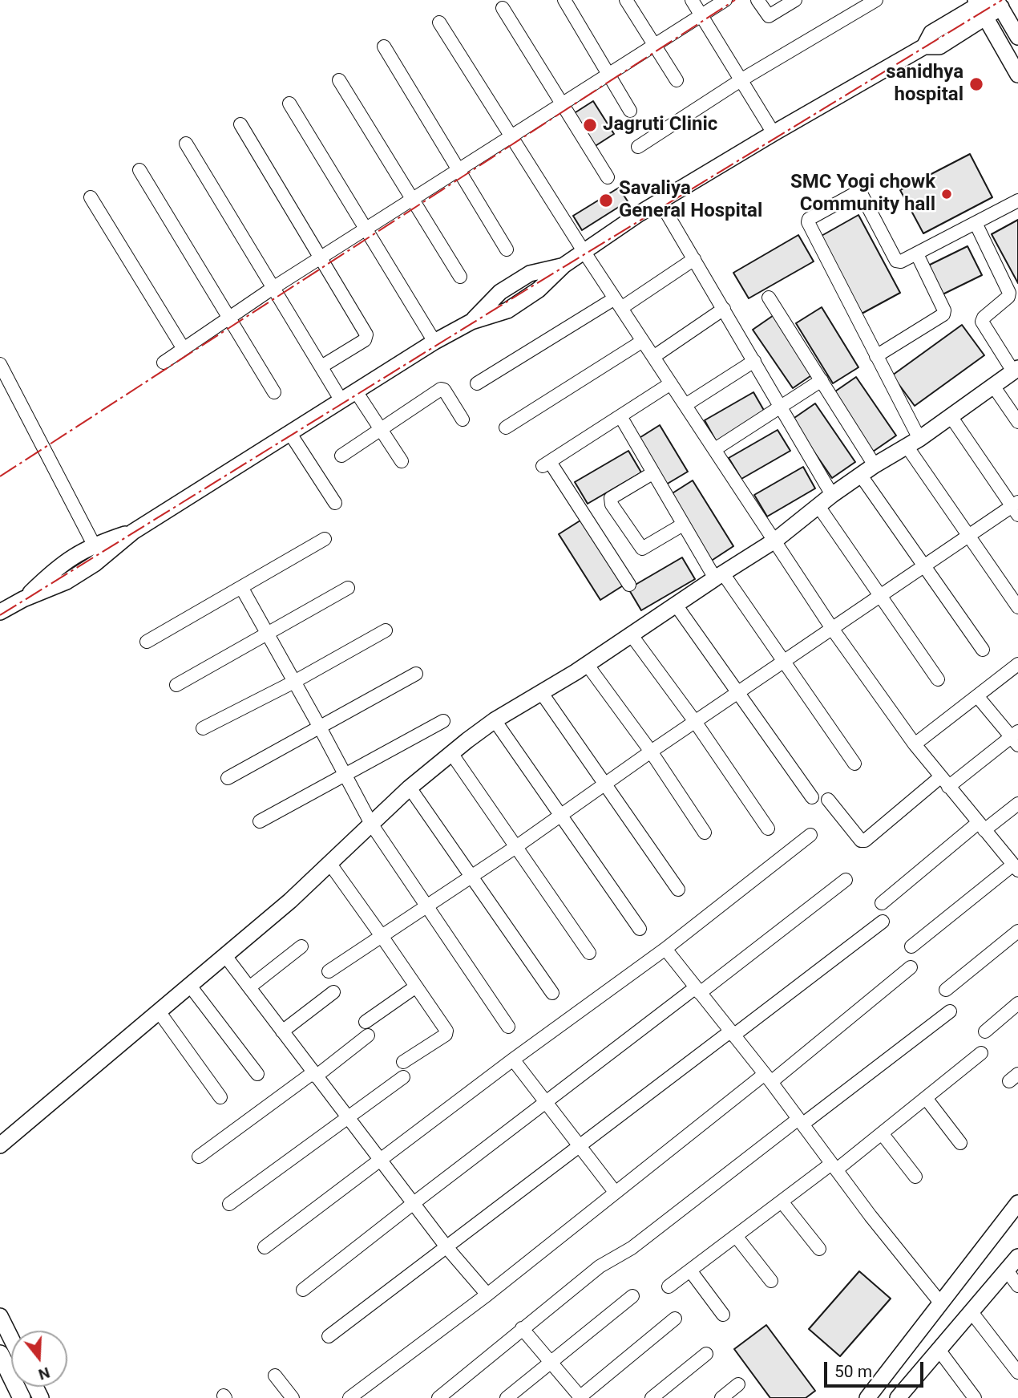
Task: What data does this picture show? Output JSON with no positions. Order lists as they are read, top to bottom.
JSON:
{
  "places": [
    "sanidhya hospital",
    "Jagruti Clinic",
    "SMC Yogi chowk Community hall",
    "Savaliya General Hospital"
  ],
  "scale_bar": "50 m",
  "north": "bottom"
}
